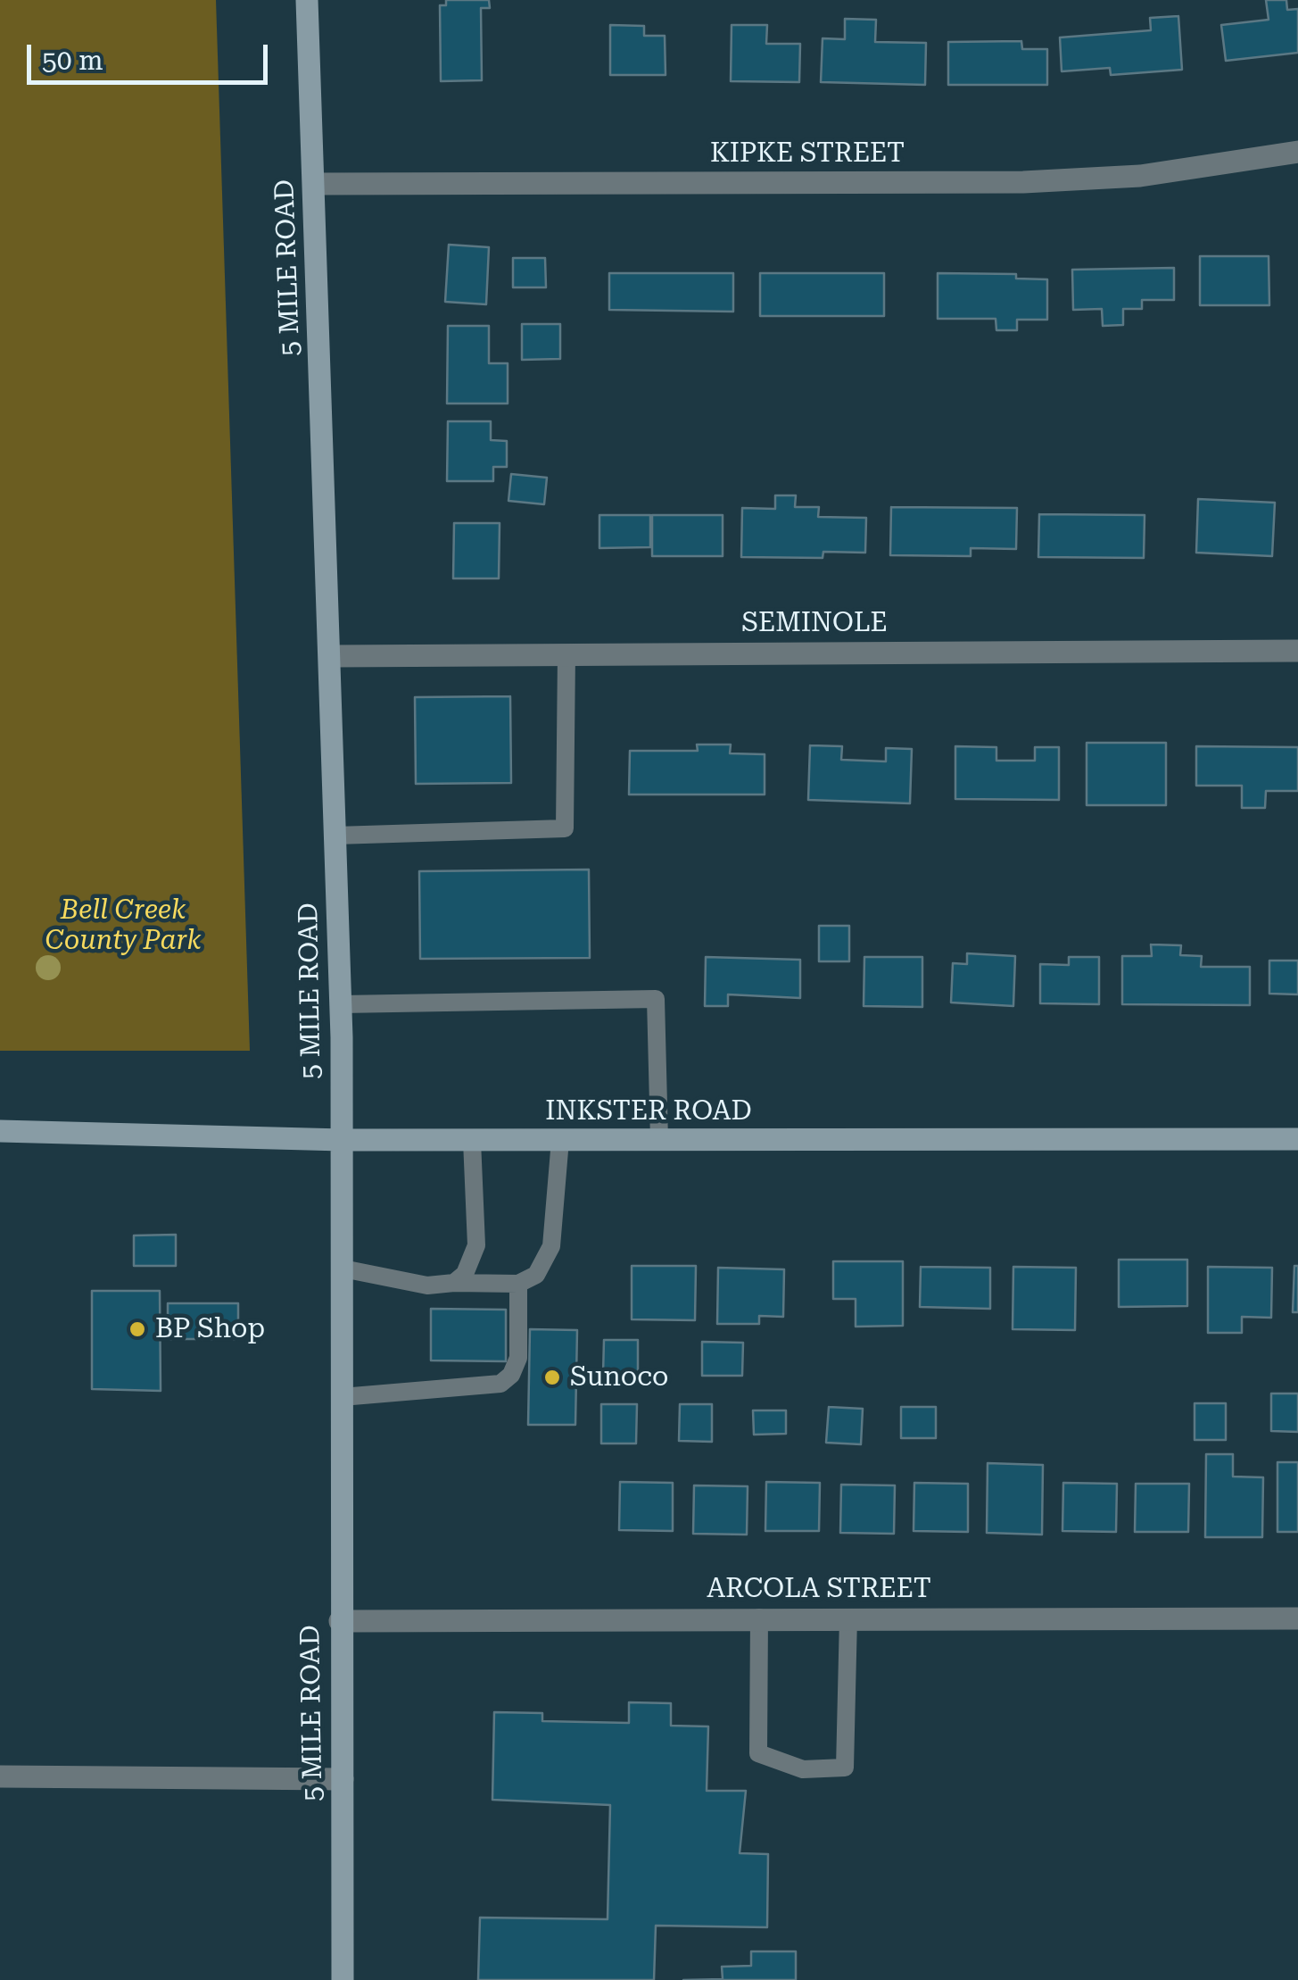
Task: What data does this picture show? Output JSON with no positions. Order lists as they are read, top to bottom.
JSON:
{
  "streets": {
    "main road": ["5 MILE ROAD", "INKSTER ROAD"],
    "street": ["KIPKE STREET", "SEMINOLE", "ARCOLA STREET"]
  },
  "crossings": [
    ["KIPKE STREET", "5 MILE ROAD"],
    ["5 MILE ROAD", "SEMINOLE"],
    ["5 MILE ROAD", "INKSTER ROAD"],
    ["5 MILE ROAD", "ARCOLA STREET"]
  ],
  "parks": ["Bell Creek County Park"],
  "places": ["BP Shop", "Sunoco"],
  "scale_bar": "50 m"
}
